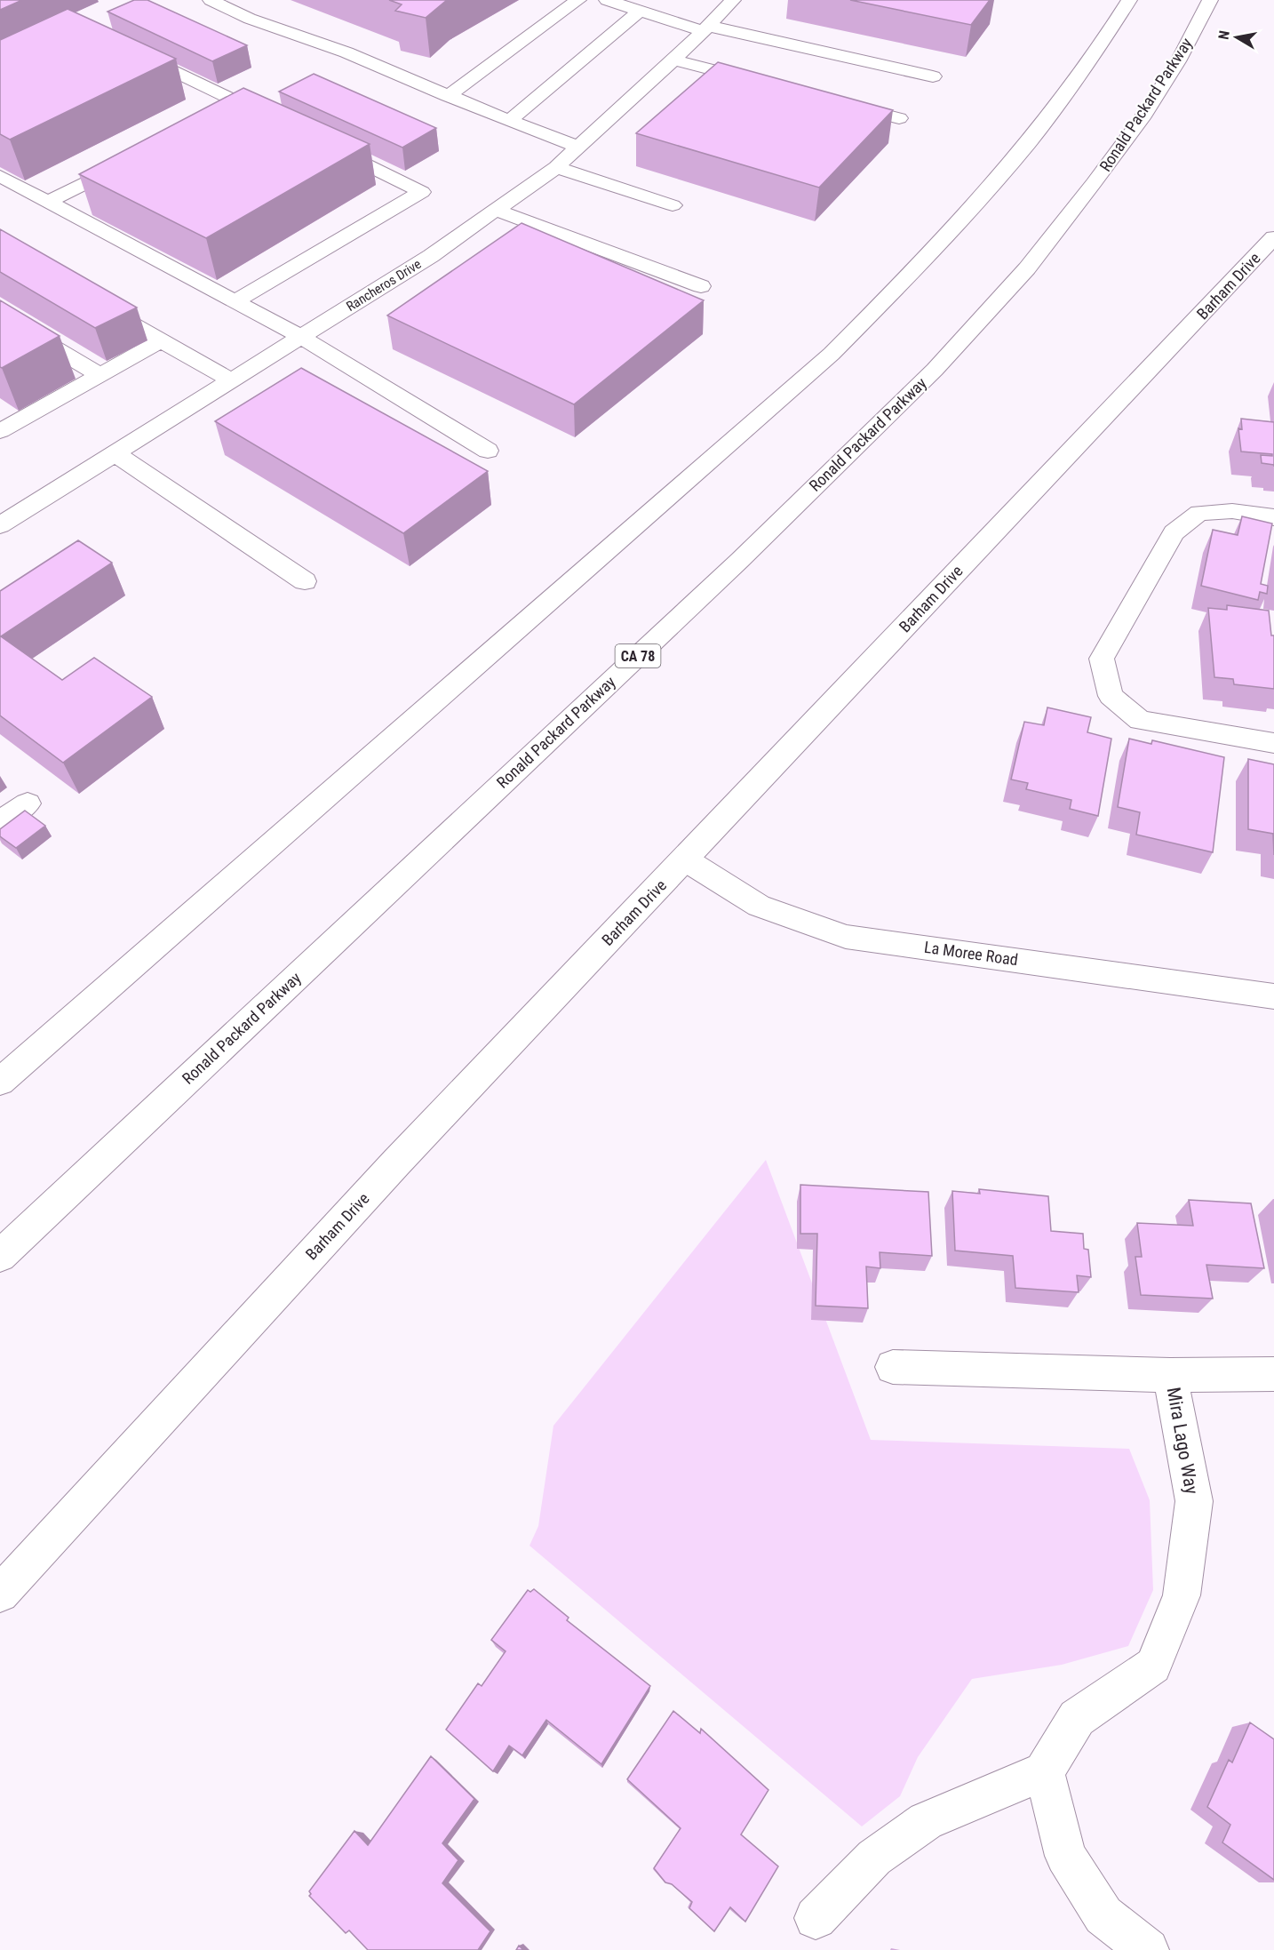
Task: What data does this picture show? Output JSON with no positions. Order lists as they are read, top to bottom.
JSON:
{
  "streets": {
    "main road": [
      "Ronald Packard Parkway",
      "Rancheros Drive",
      "Barham Drive",
      "CA 78",
      "La Moree Road",
      "Mira Lago Way"
    ]
  },
  "crossings": [
    ["Barham Drive", "La Moree Road"]
  ],
  "north": "left"
}
